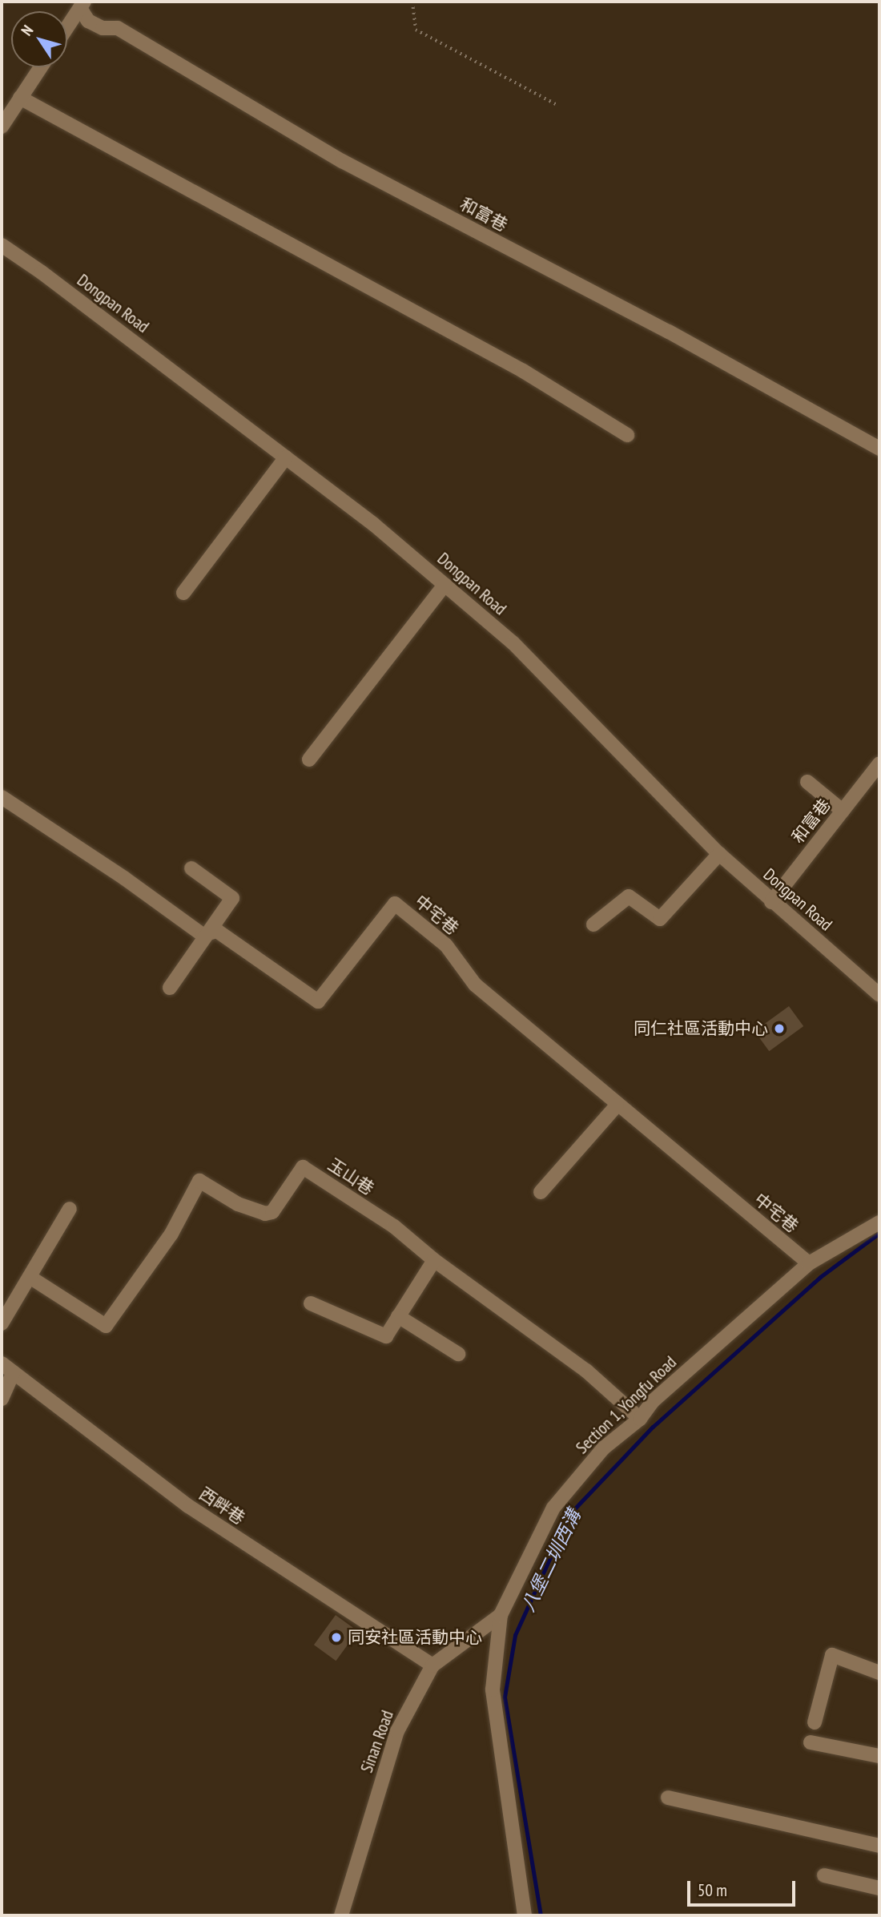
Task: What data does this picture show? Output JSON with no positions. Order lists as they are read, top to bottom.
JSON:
{
  "streets": {
    "street": [
      "和富巷",
      "Dongpan Road",
      "中宅巷",
      "玉山巷",
      "Section 1, Yongfu Road",
      "西畔巷",
      "Sinan Road"
    ]
  },
  "crossings": [
    ["和富巷", "Dongpan Road"],
    ["中宅巷", "Section 1, Yongfu Road"],
    ["玉山巷", "Section 1, Yongfu Road"],
    ["Section 1, Yongfu Road", "Sinan Road"],
    ["西畔巷", "Sinan Road"]
  ],
  "water": ["八堡二圳西溝"],
  "places": ["同仁社區活動中心", "同安社區活動中心"],
  "scale_bar": "50 m",
  "north": "top left"
}
